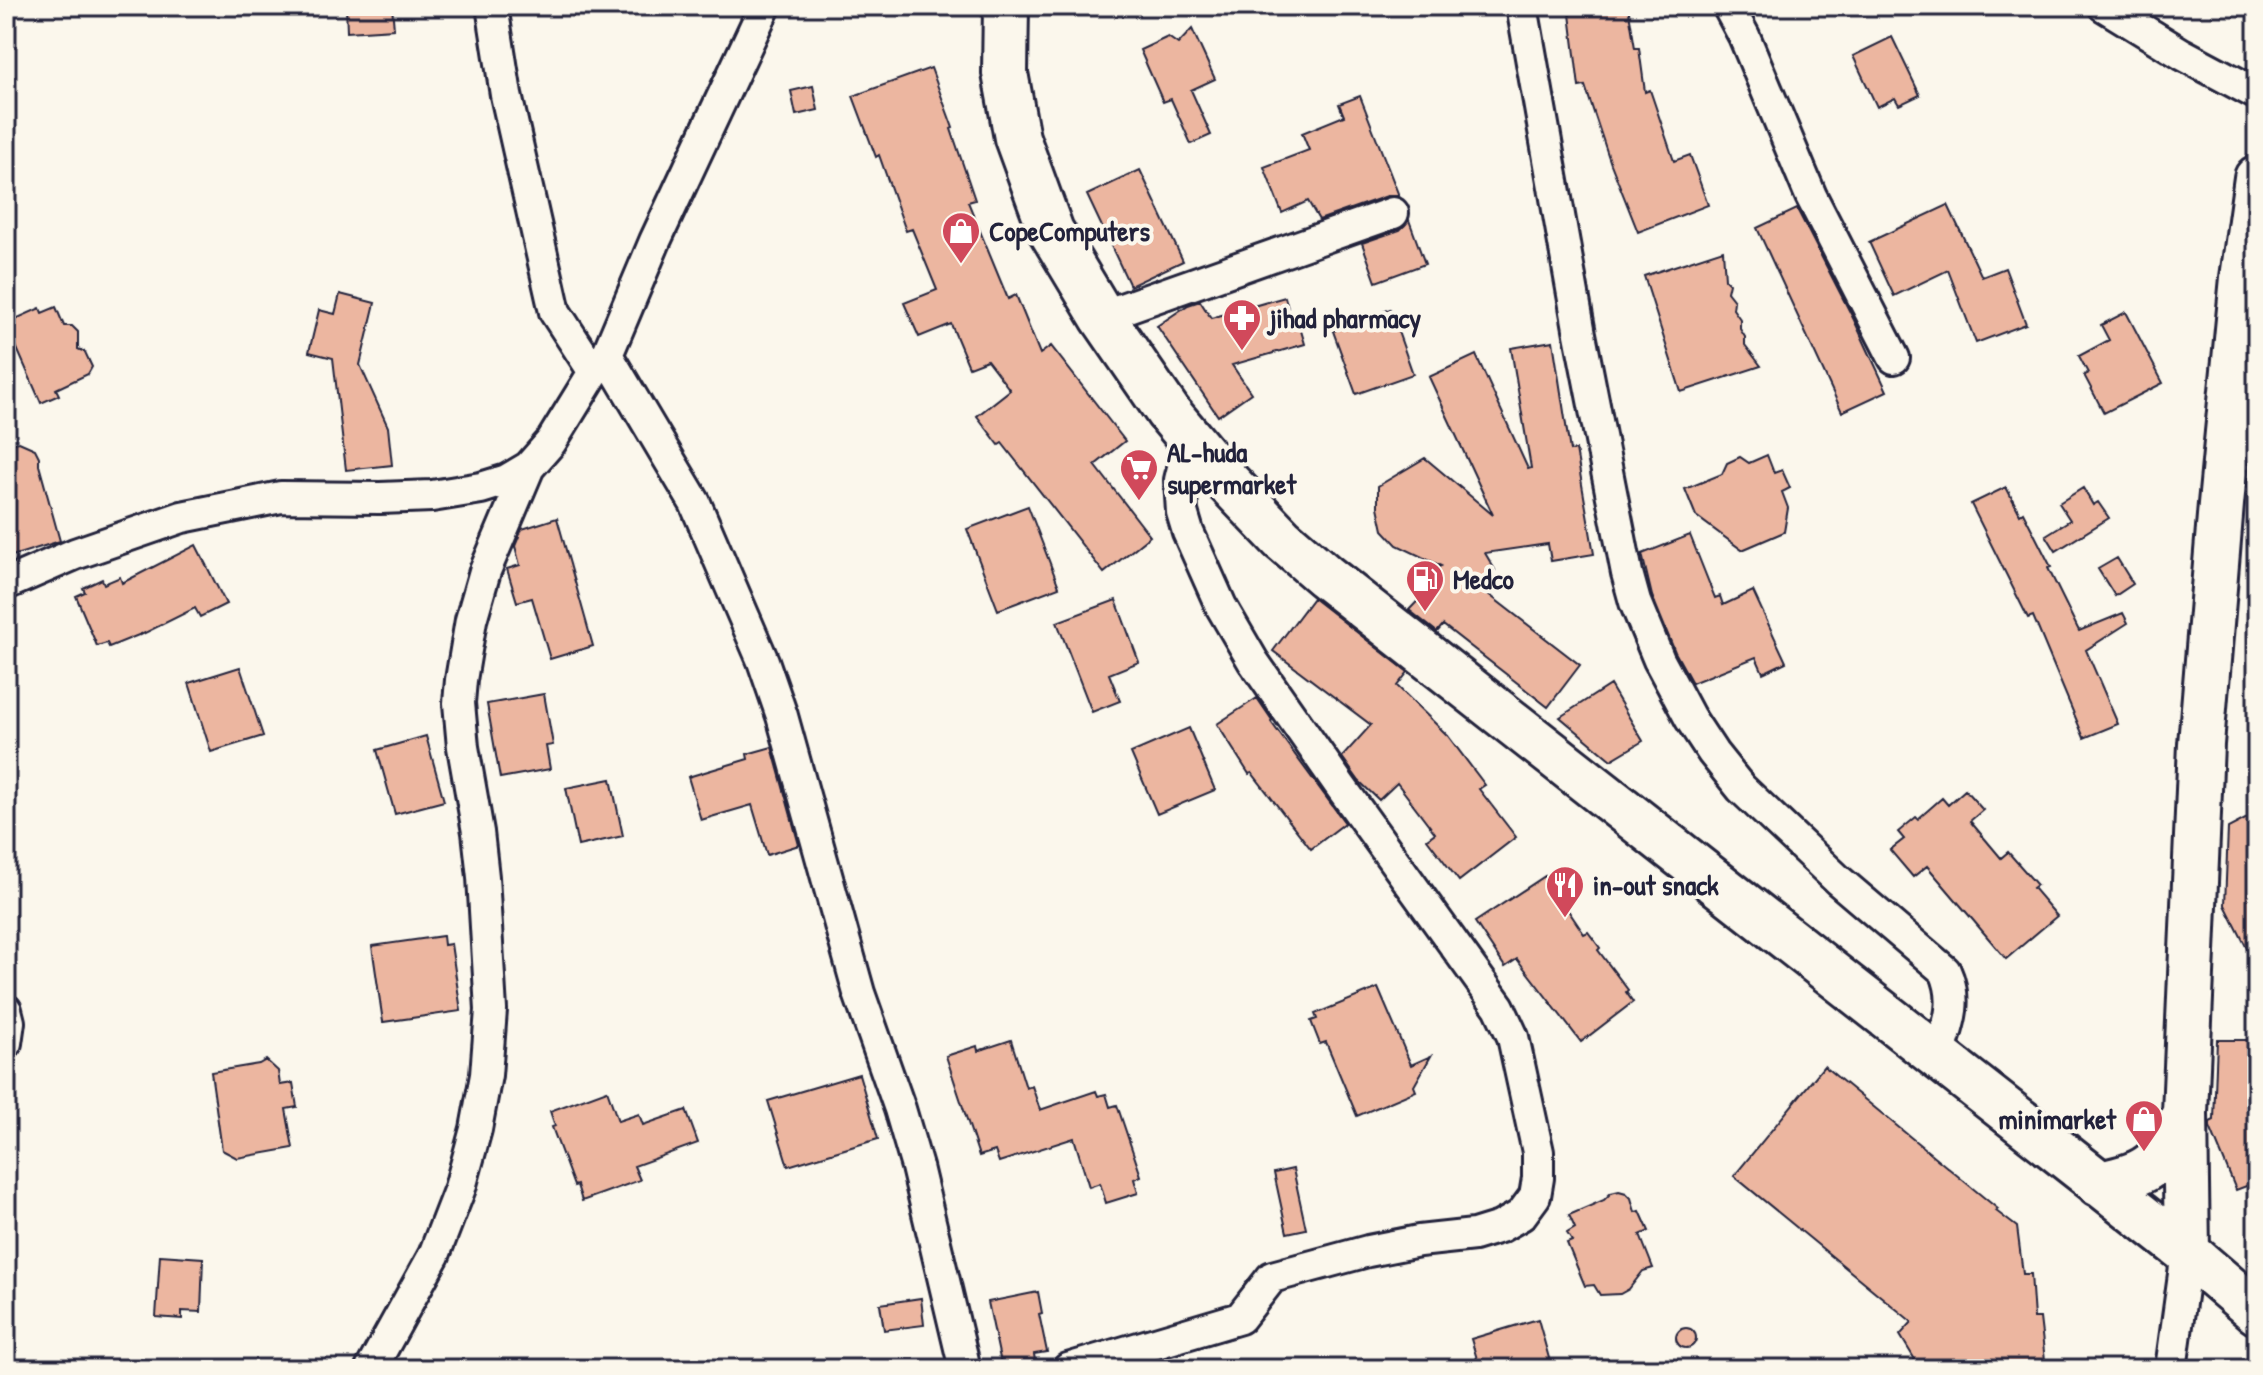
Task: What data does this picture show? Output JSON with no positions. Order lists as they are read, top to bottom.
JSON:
{
  "places": {
    "shop": ["CopeComputers", "minimarket"],
    "pharmacy": ["jihad pharmacy"],
    "supermarket": ["AL-huda supermarket"],
    "fuel station": ["Medco"],
    "restaurant": ["in-out snack"]
  }
}
